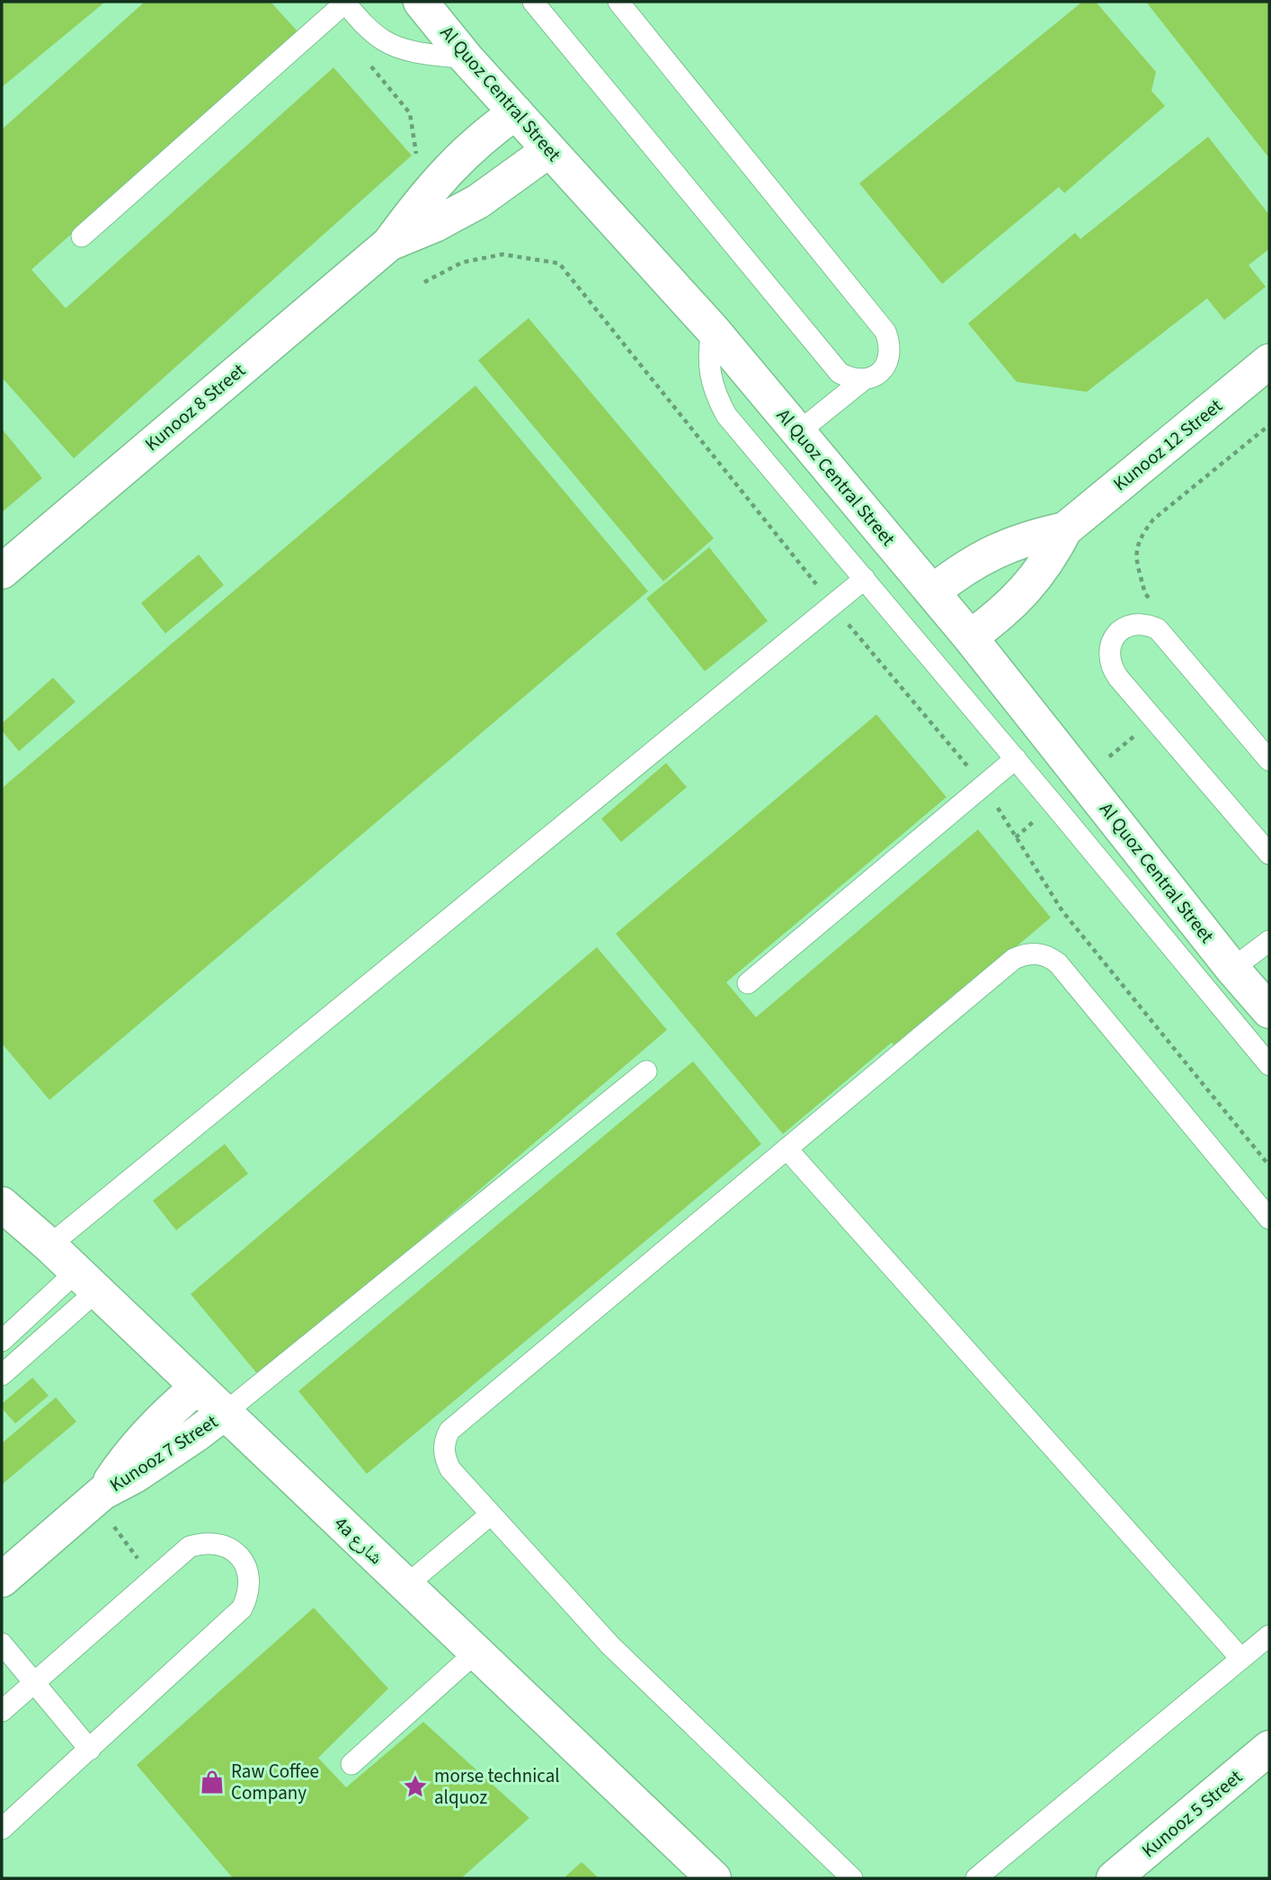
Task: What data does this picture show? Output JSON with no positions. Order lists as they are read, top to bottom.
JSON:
{
  "streets": {
    "street": [
      "Al Quoz Central Street",
      "Kunooz 8 Street",
      "Kunooz 12 Street",
      "Kunooz 7 Street",
      "4a شارع",
      "Kunooz 5 Street"
    ]
  },
  "crossings": [
    ["Al Quoz Central Street", "Kunooz 8 Street"],
    ["Al Quoz Central Street", "Kunooz 12 Street"],
    ["Kunooz 7 Street", "4a شارع"]
  ],
  "places": {
    "shop": ["Raw Coffee Company"],
    "place": ["morse technical alquoz"]
  }
}
